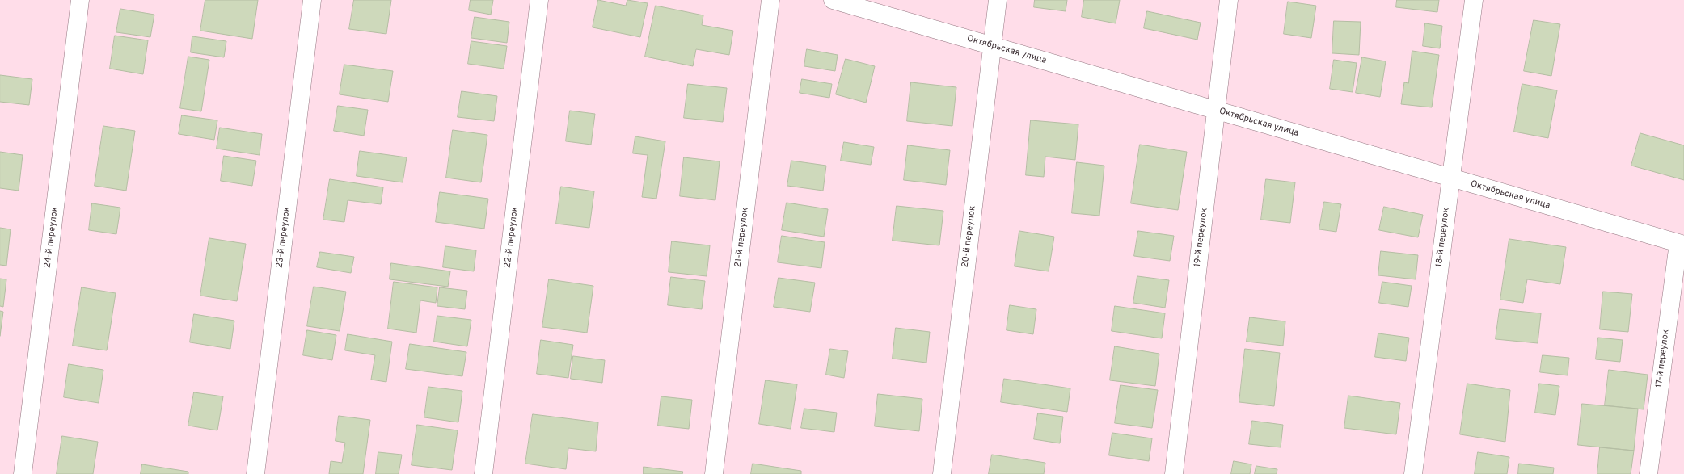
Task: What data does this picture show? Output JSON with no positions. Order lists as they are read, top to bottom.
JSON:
{
  "streets": {
    "street": [
      "Октябрьская улица",
      "20-й переулок",
      "24-й переулок",
      "23-й переулок",
      "22-й переулок",
      "21-й переулок",
      "19-й переулок",
      "18-й переулок",
      "17-й переулок"
    ]
  },
  "crossings": [
    ["Октябрьская улица", "20-й переулок"],
    ["Октябрьская улица", "19-й переулок"],
    ["Октябрьская улица", "18-й переулок"],
    ["Октябрьская улица", "17-й переулок"]
  ]
}
